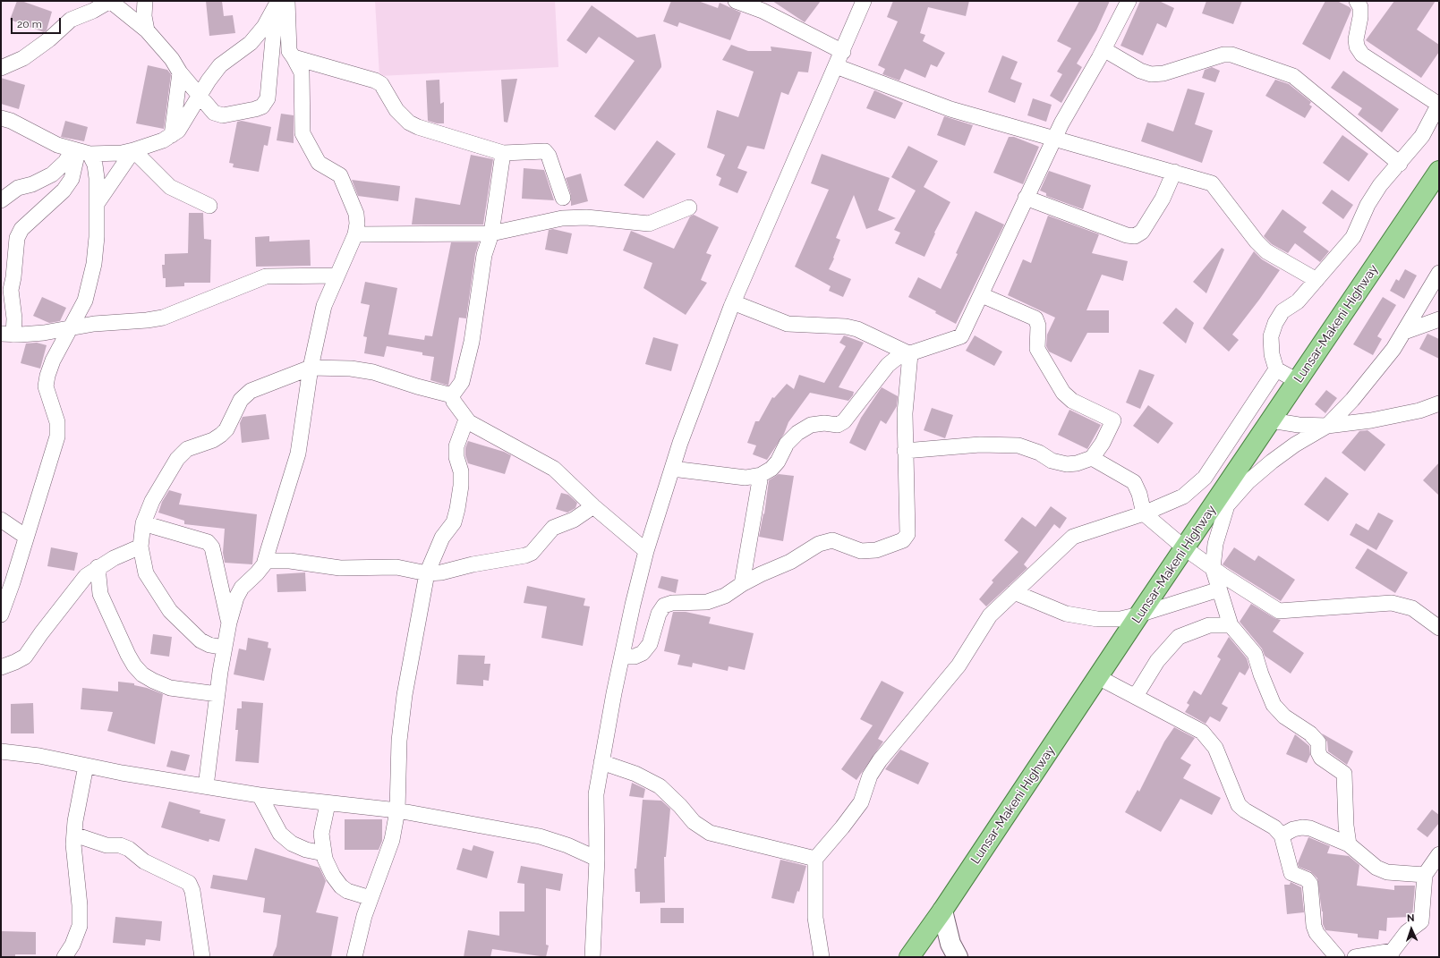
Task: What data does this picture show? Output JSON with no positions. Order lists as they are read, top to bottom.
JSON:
{
  "streets": {
    "main road": ["Lunsar-Makeni Highway"]
  },
  "scale_bar": "20 m",
  "north": "top"
}
